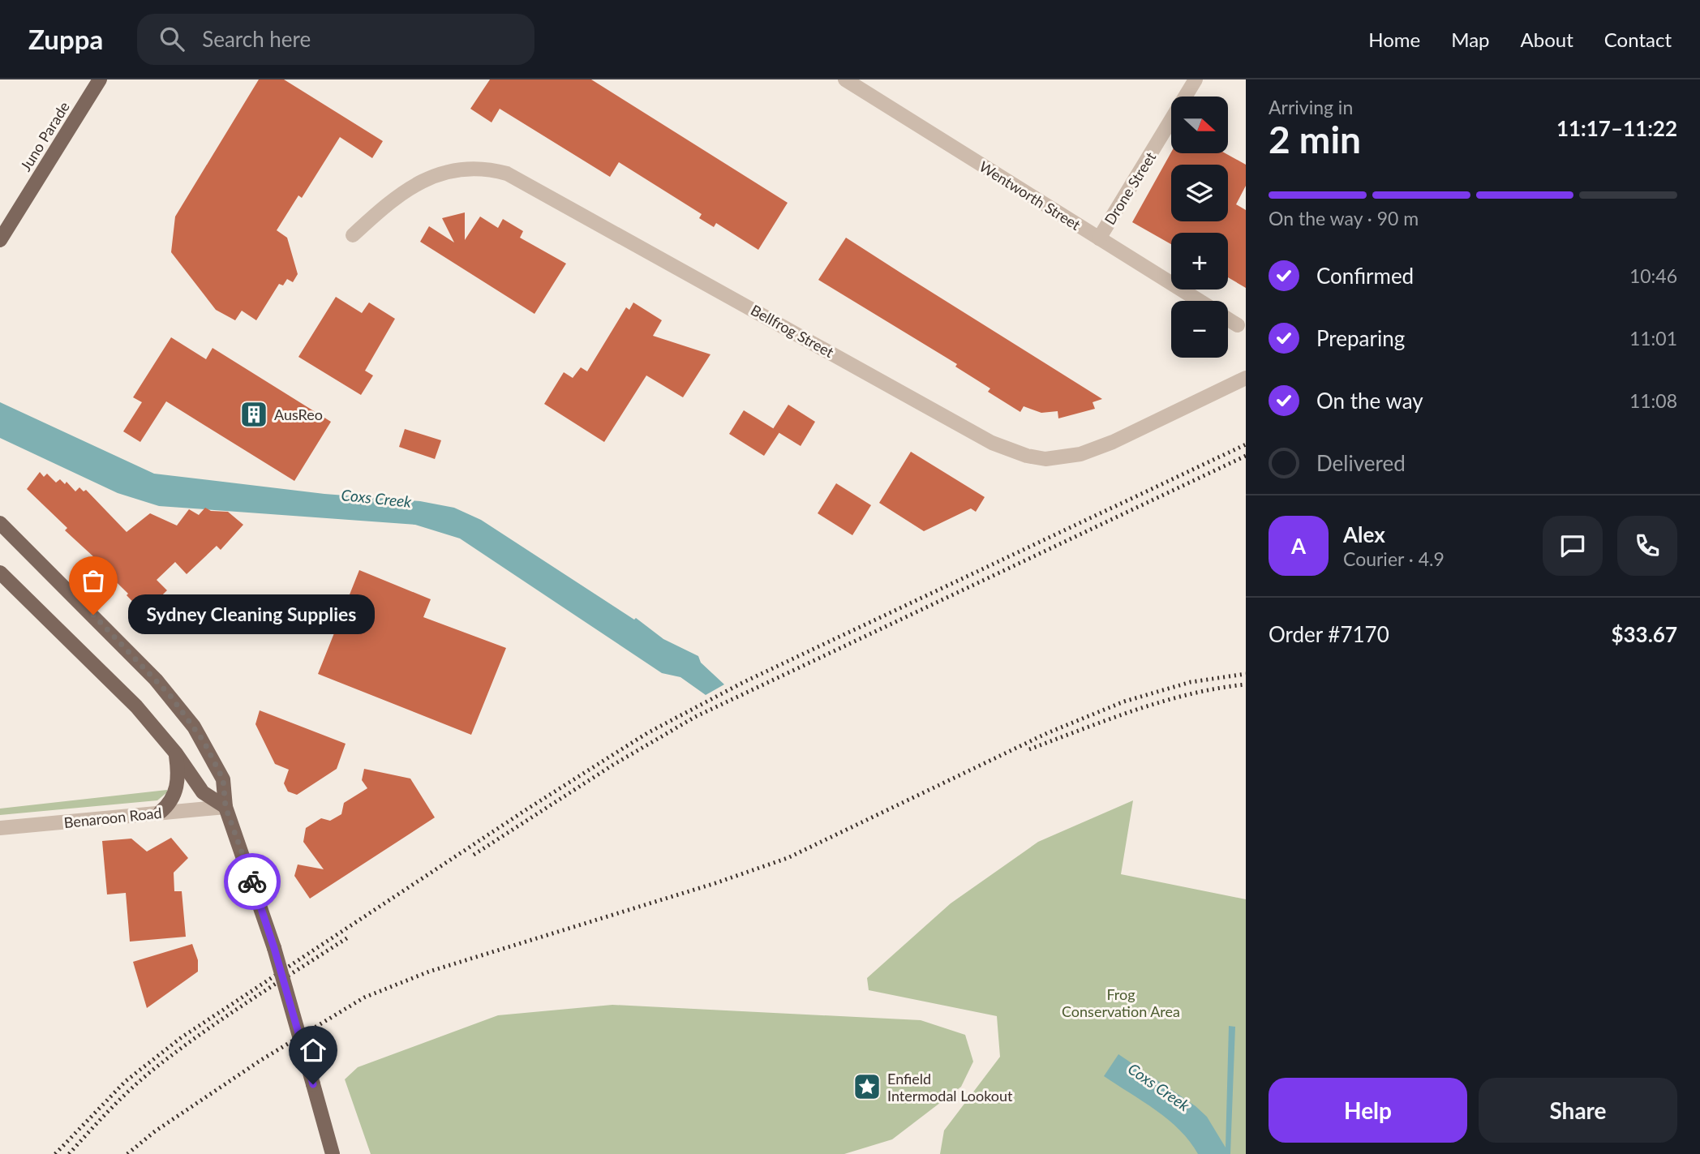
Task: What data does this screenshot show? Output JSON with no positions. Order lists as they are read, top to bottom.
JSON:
{
  "streets": {
    "main road": ["Juno Parade"],
    "street": [
      "Drone Street",
      "Wentworth Street",
      "Bellfrog Street",
      "Benaroon Road"
    ]
  },
  "crossings": [
    ["Drone Street", "Wentworth Street"]
  ],
  "water": ["Coxs Creek"],
  "parks": ["Frog Conservation Area"],
  "places": {
    "building": ["AusReo"],
    "other": ["Sydney Cleaning Supplies"],
    "place": ["Enfield Intermodal Lookout"]
  },
  "north": "right",
  "page": {
    "header": "Zuppa",
    "search": "Search here",
    "nav": [
      "Home",
      "Map",
      "About",
      "Contact"
    ],
    "heading": ["2 min", "Arriving in", "11:17–11:22"],
    "panel": [
      "Alex",
      "Courier · 4.9",
      "Order #7170",
      "$33.67"
    ],
    "map_buttons": ["+", "−"],
    "bar": "On the way · 90 m",
    "list": [
      ["Confirmed", "10:46"],
      ["Preparing", "11:01"],
      ["On the way", "11:08"],
      "Delivered"
    ],
    "round": "A",
    "bubble": "Sydney Cleaning Supplies",
    "buttons": ["Help", "Share"]
  }
}
